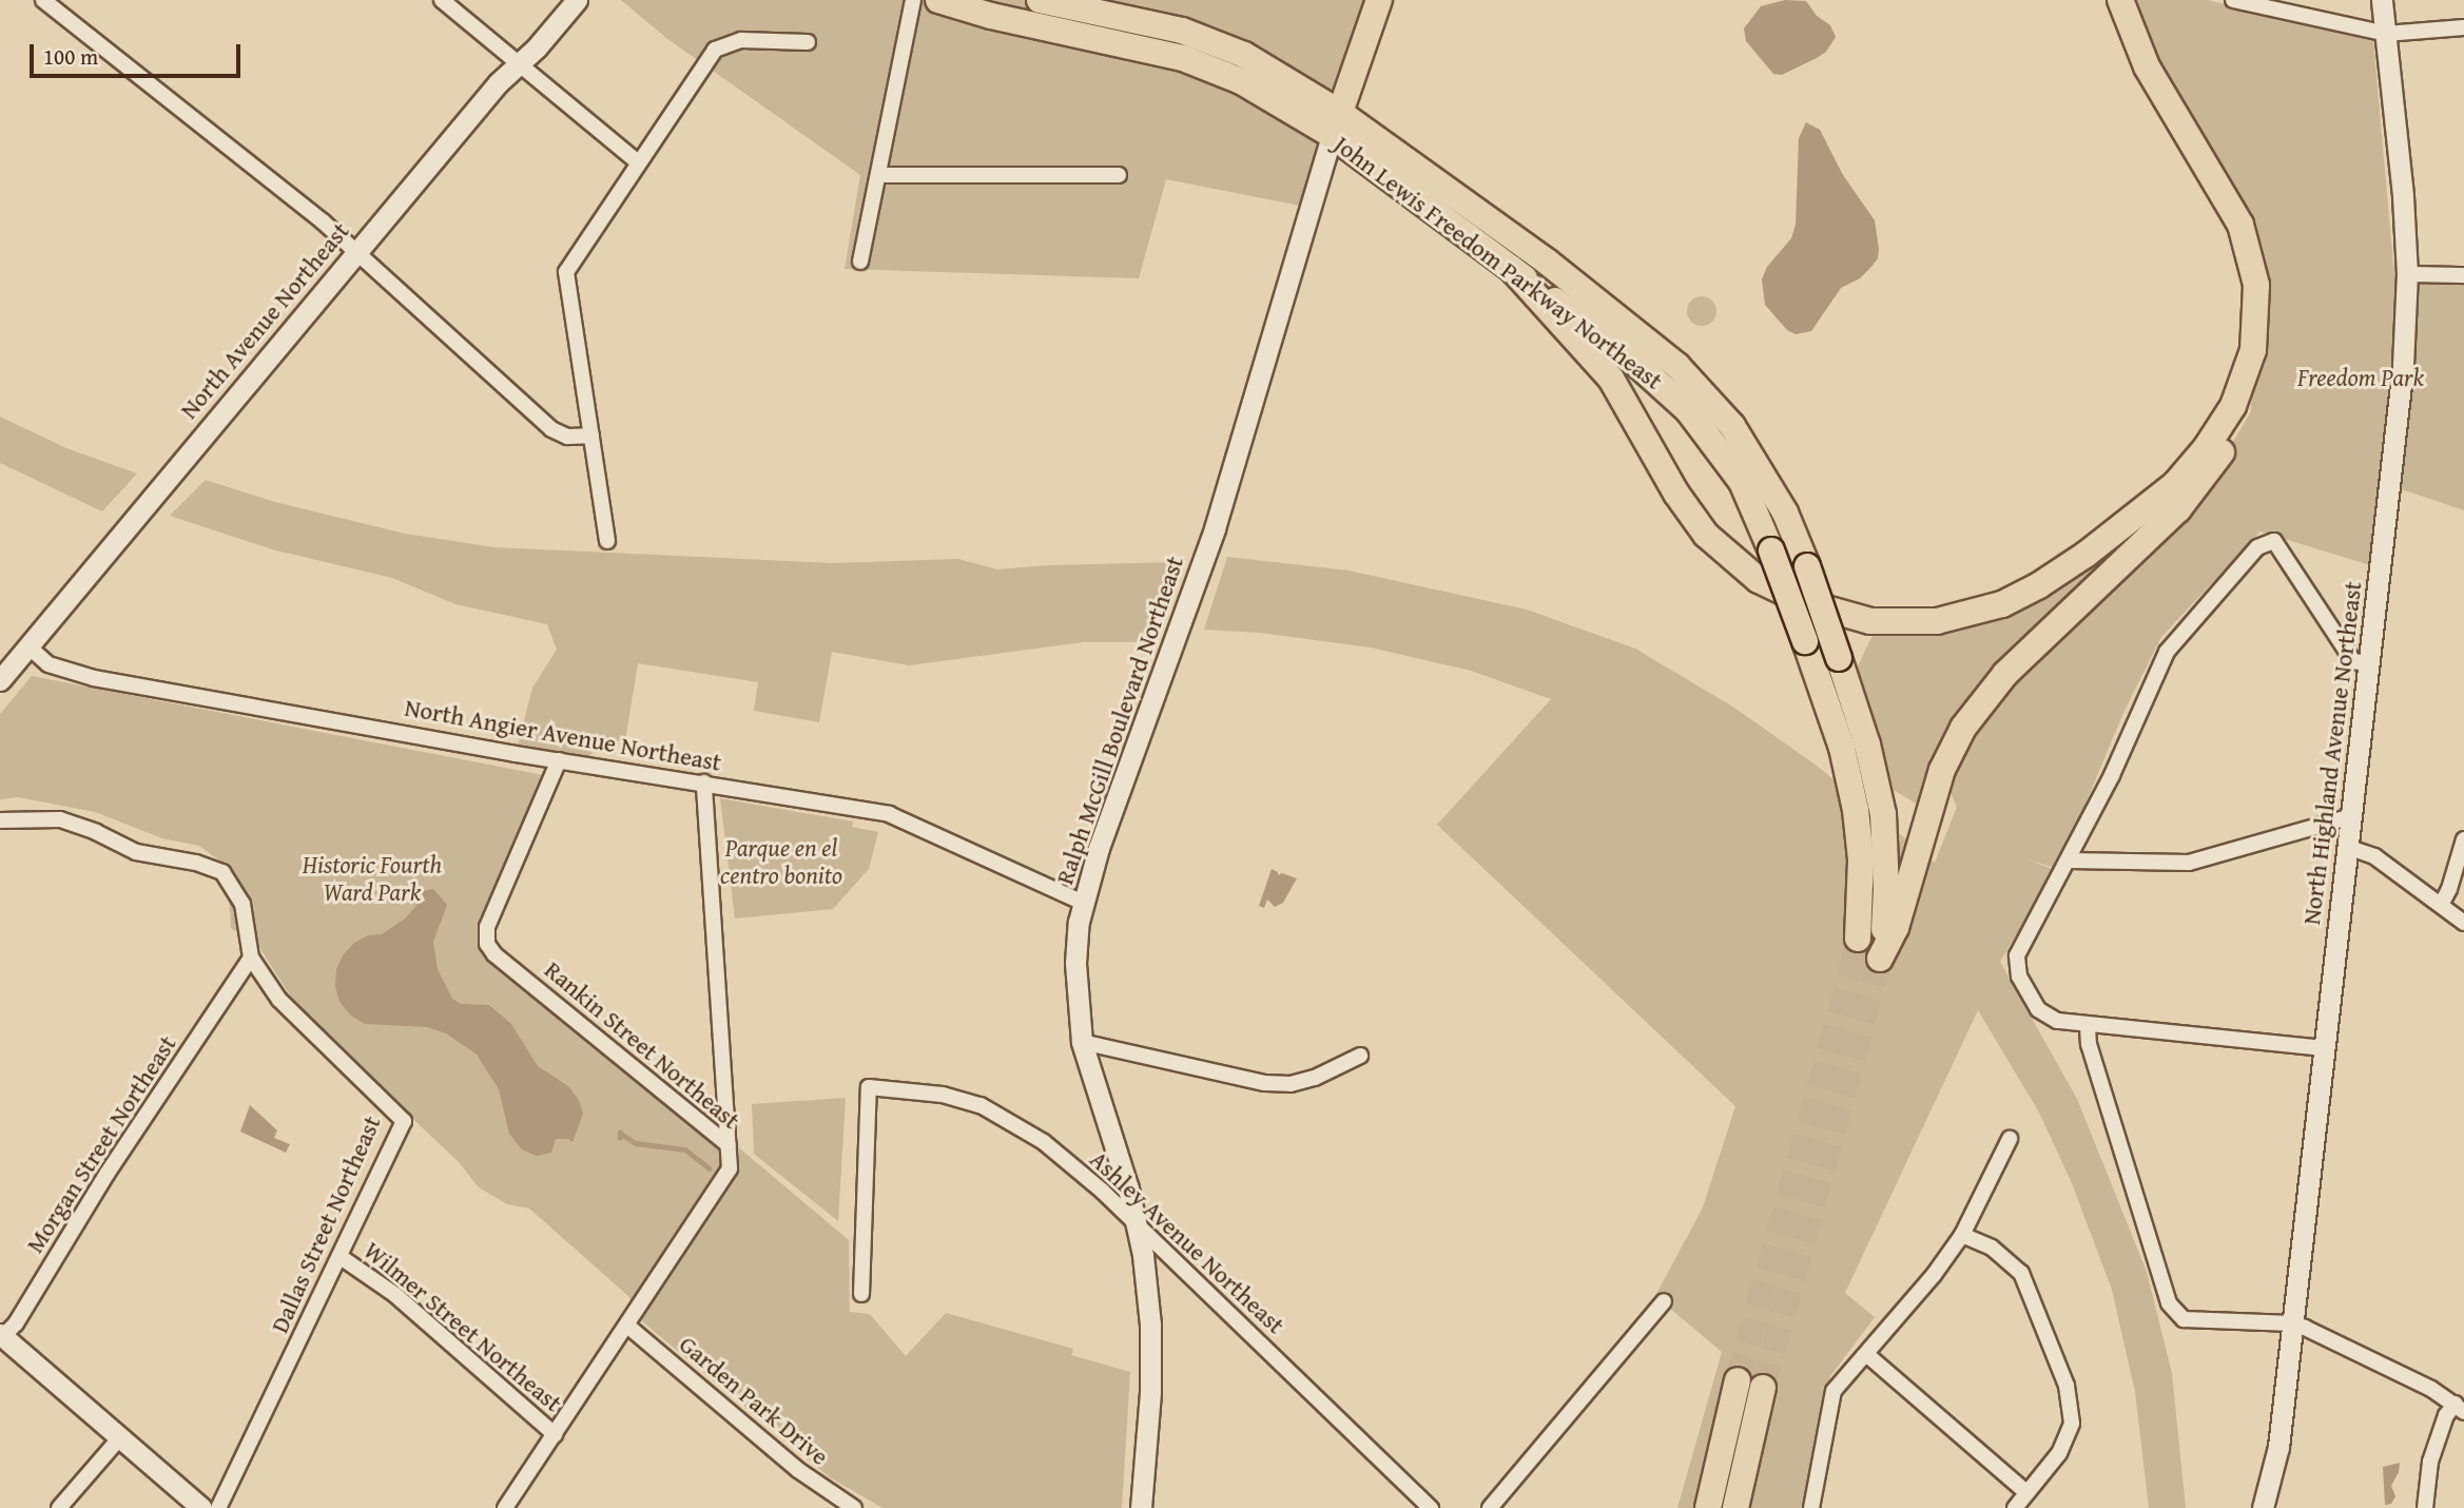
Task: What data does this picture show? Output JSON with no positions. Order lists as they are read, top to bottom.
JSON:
{
  "streets": {
    "highway": ["John Lewis Freedom Parkway Northeast"],
    "main road": ["North Avenue Northeast", "Ralph McGill Boulevard Northeast", "North Highland Avenue Northeast"],
    "street": [
      "North Angier Avenue Northeast",
      "Rankin Street Northeast",
      "Morgan Street Northeast",
      "Dallas Street Northeast",
      "Ashley Avenue Northeast",
      "Wilmer Street Northeast",
      "Garden Park Drive"
    ]
  },
  "crossings": [
    ["John Lewis Freedom Parkway Northeast", "Ralph McGill Boulevard Northeast"],
    ["North Avenue Northeast", "North Angier Avenue Northeast"],
    ["Ralph McGill Boulevard Northeast", "North Angier Avenue Northeast"],
    ["Ralph McGill Boulevard Northeast", "Ashley Avenue Northeast"],
    ["North Angier Avenue Northeast", "Rankin Street Northeast"],
    ["Rankin Street Northeast", "Wilmer Street Northeast"],
    ["Rankin Street Northeast", "Garden Park Drive"],
    ["Morgan Street Northeast", "Dallas Street Northeast"],
    ["Dallas Street Northeast", "Wilmer Street Northeast"]
  ],
  "parks": ["Freedom Park", "Parque en el centro bonito", "Historic Fourth Ward Park"],
  "scale_bar": "100 m"
}
